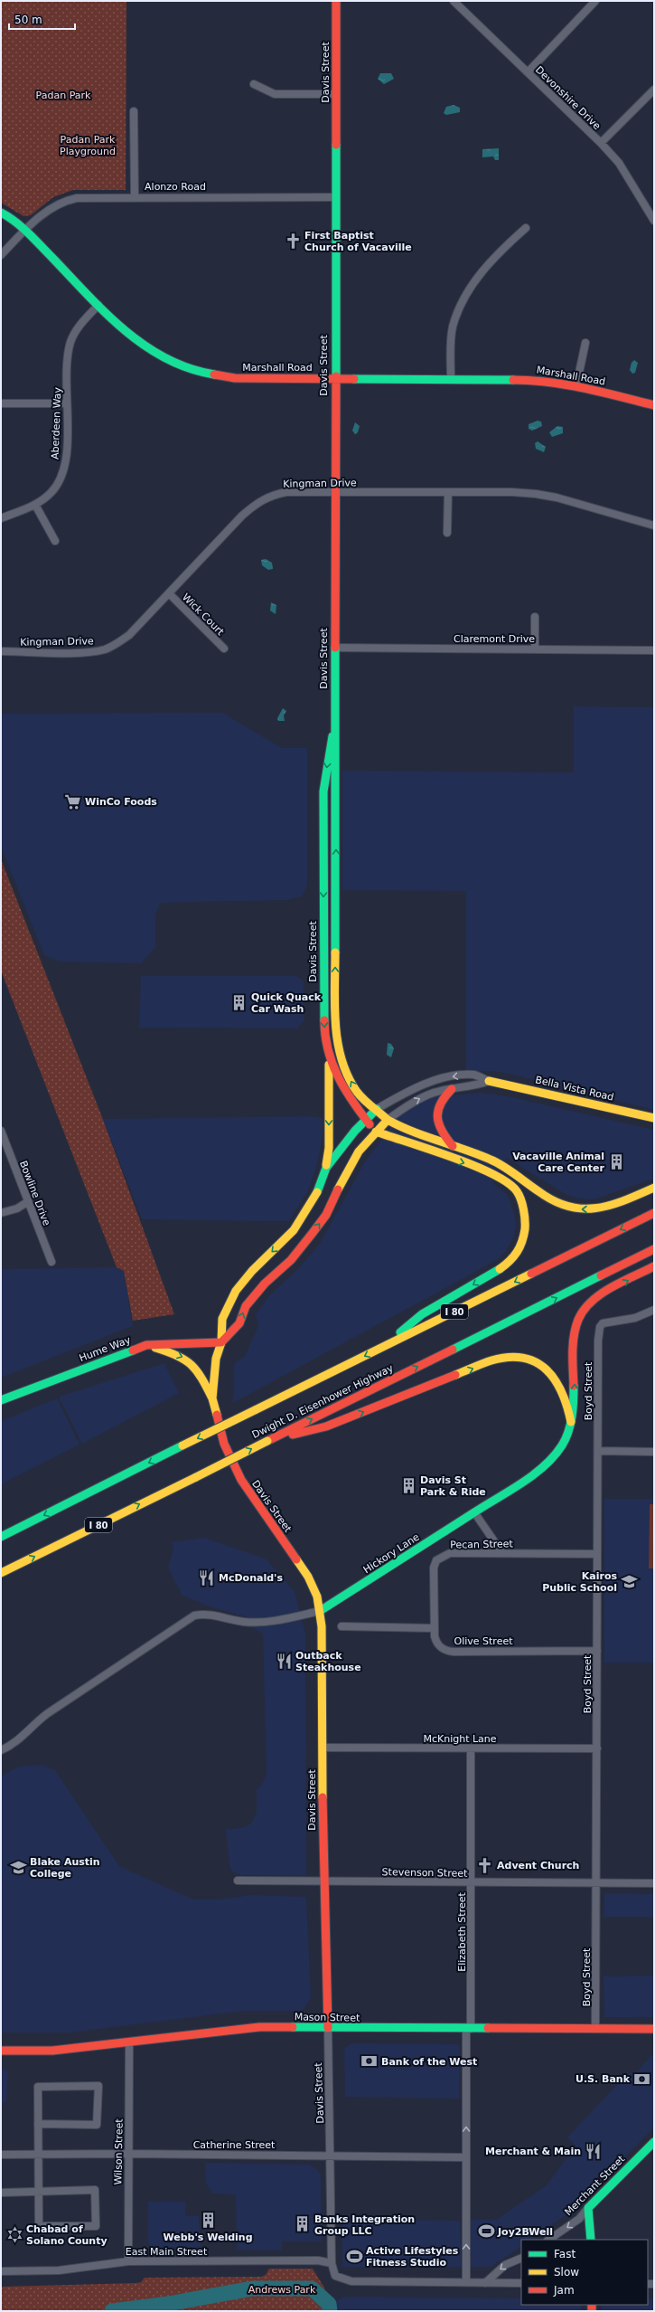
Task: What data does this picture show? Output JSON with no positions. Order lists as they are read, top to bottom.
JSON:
{
  "streets": {
    "main road": [
      "Davis Street",
      "Marshall Road",
      "Bella Vista Road",
      "I 80",
      "Hume Way",
      "Dwight D. Eisenhower Highway",
      "Hickory Lane",
      "Mason Street",
      "Merchant Street"
    ],
    "street": [
      "Devonshire Drive",
      "Alonzo Road",
      "Aberdeen Way",
      "Kingman Drive",
      "Wick Court",
      "Claremont Drive",
      "Bowline Drive",
      "Boyd Street",
      "Pecan Street",
      "Olive Street",
      "McKnight Lane",
      "Stevenson Street",
      "Elizabeth Street",
      "Catherine Street",
      "Wilson Street",
      "East Main Street"
    ]
  },
  "crossings": [
    ["Davis Street", "Alonzo Road"],
    ["Davis Street", "Marshall Road"],
    ["Davis Street", "Kingman Drive"],
    ["Davis Street", "Claremont Drive"],
    ["Davis Street", "Bella Vista Road"],
    ["Davis Street", "Hume Way"],
    ["Davis Street", "Hickory Lane"],
    ["Davis Street", "McKnight Lane"],
    ["Davis Street", "Stevenson Street"],
    ["Davis Street", "Elizabeth Street"],
    ["Davis Street", "Mason Street"],
    ["Davis Street", "Catherine Street"],
    ["Davis Street", "East Main Street"],
    ["Alonzo Road", "Marshall Road"],
    ["Marshall Road", "Aberdeen Way"],
    ["Kingman Drive", "Wick Court"],
    ["Boyd Street", "Pecan Street"],
    ["Boyd Street", "Olive Street"],
    ["Boyd Street", "McKnight Lane"],
    ["Boyd Street", "Stevenson Street"],
    ["Boyd Street", "Mason Street"],
    ["Pecan Street", "Olive Street"],
    ["McKnight Lane", "Elizabeth Street"],
    ["Stevenson Street", "Elizabeth Street"],
    ["Elizabeth Street", "Mason Street"],
    ["Elizabeth Street", "Catherine Street"],
    ["Mason Street", "Wilson Street"],
    ["Catherine Street", "Wilson Street"],
    ["Wilson Street", "East Main Street"]
  ],
  "one_way": ["Elizabeth Street", "Merchant Street"],
  "parks": ["Padan Park", "Padan Park Playground", "Andrews Park"],
  "places": {
    "church": ["First Baptist Church of Vacaville", "Advent Church"],
    "supermarket": ["WinCo Foods"],
    "building": [
      "Quick Quack Car Wash",
      "Vacaville Animal Care Center",
      "Davis St Park & Ride",
      "Webb's Welding",
      "Banks Integration Group LLC"
    ],
    "restaurant": ["McDonald's", "Outback Steakhouse", "Merchant & Main"],
    "school or university": ["Kairos Public School", "Blake Austin College"],
    "bank": ["Bank of the West", "U.S. Bank"],
    "sports": ["Joy2BWell", "Active Lifestyles Fitness Studio"],
    "synagogue": ["Chabad of Solano County"]
  },
  "legend": ["Fast", "Slow", "Jam"],
  "scale_bar": "50 m"
}
